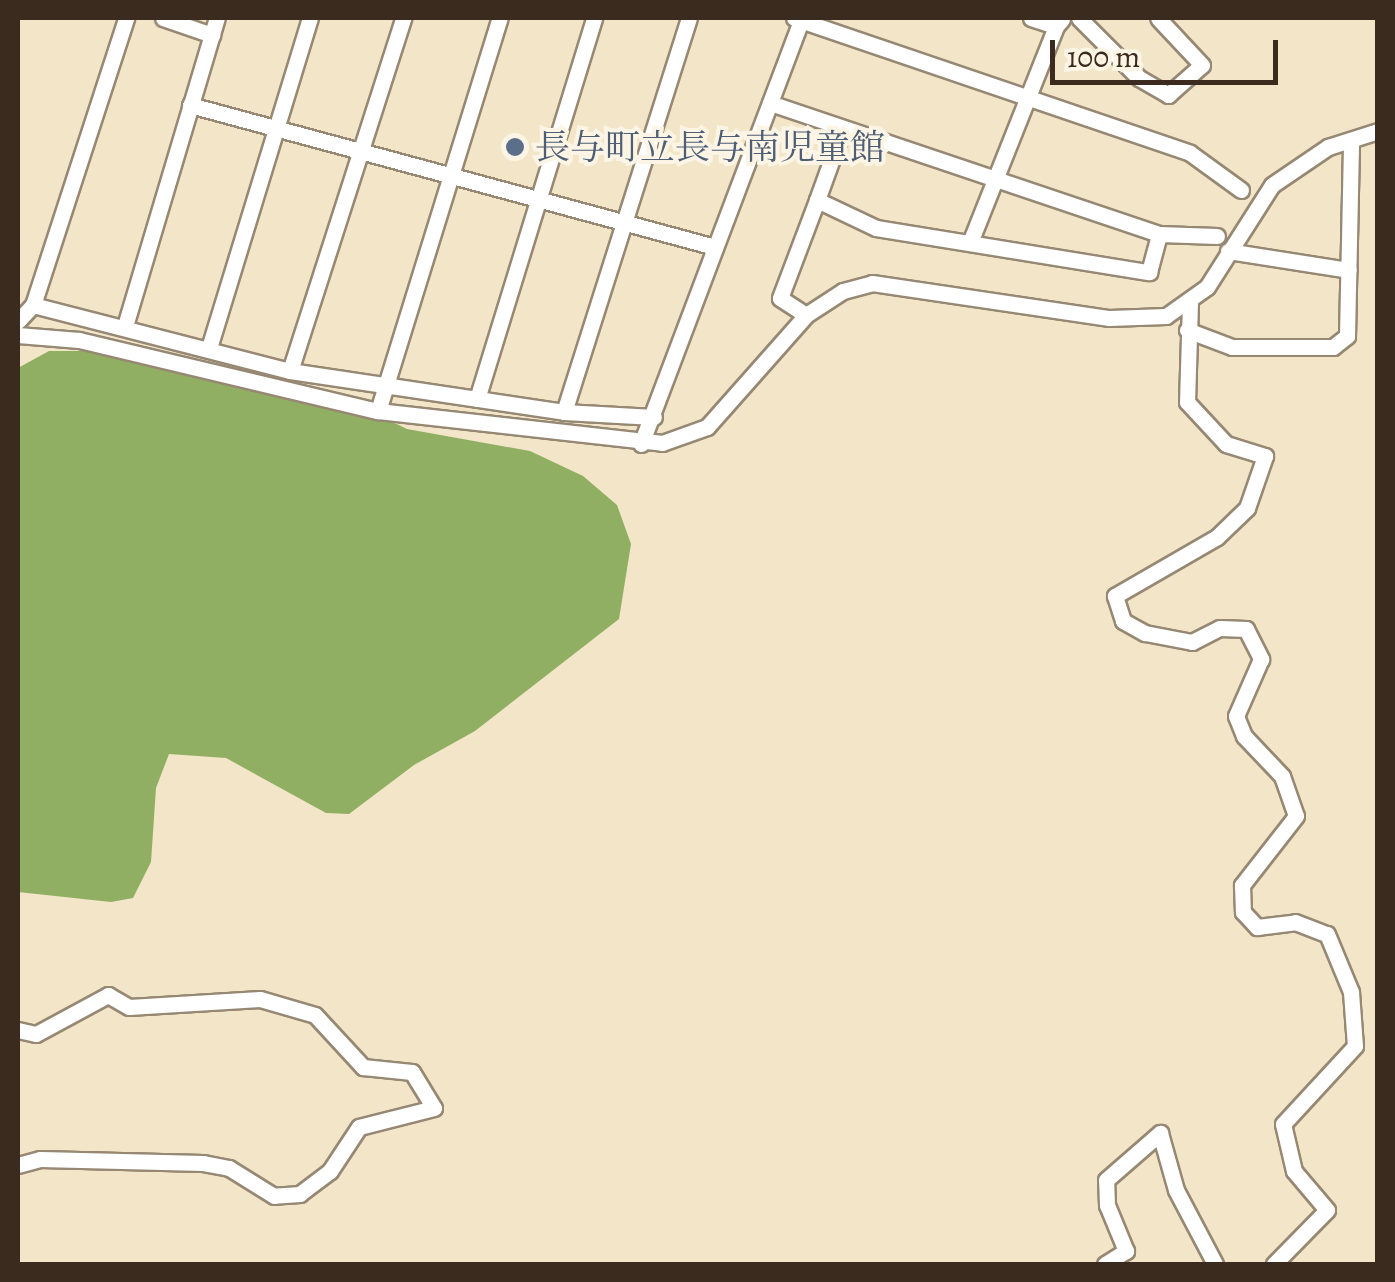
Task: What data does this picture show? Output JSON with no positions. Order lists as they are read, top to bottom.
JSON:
{
  "places": ["長与町立長与南児童館"],
  "scale_bar": "100 m"
}
